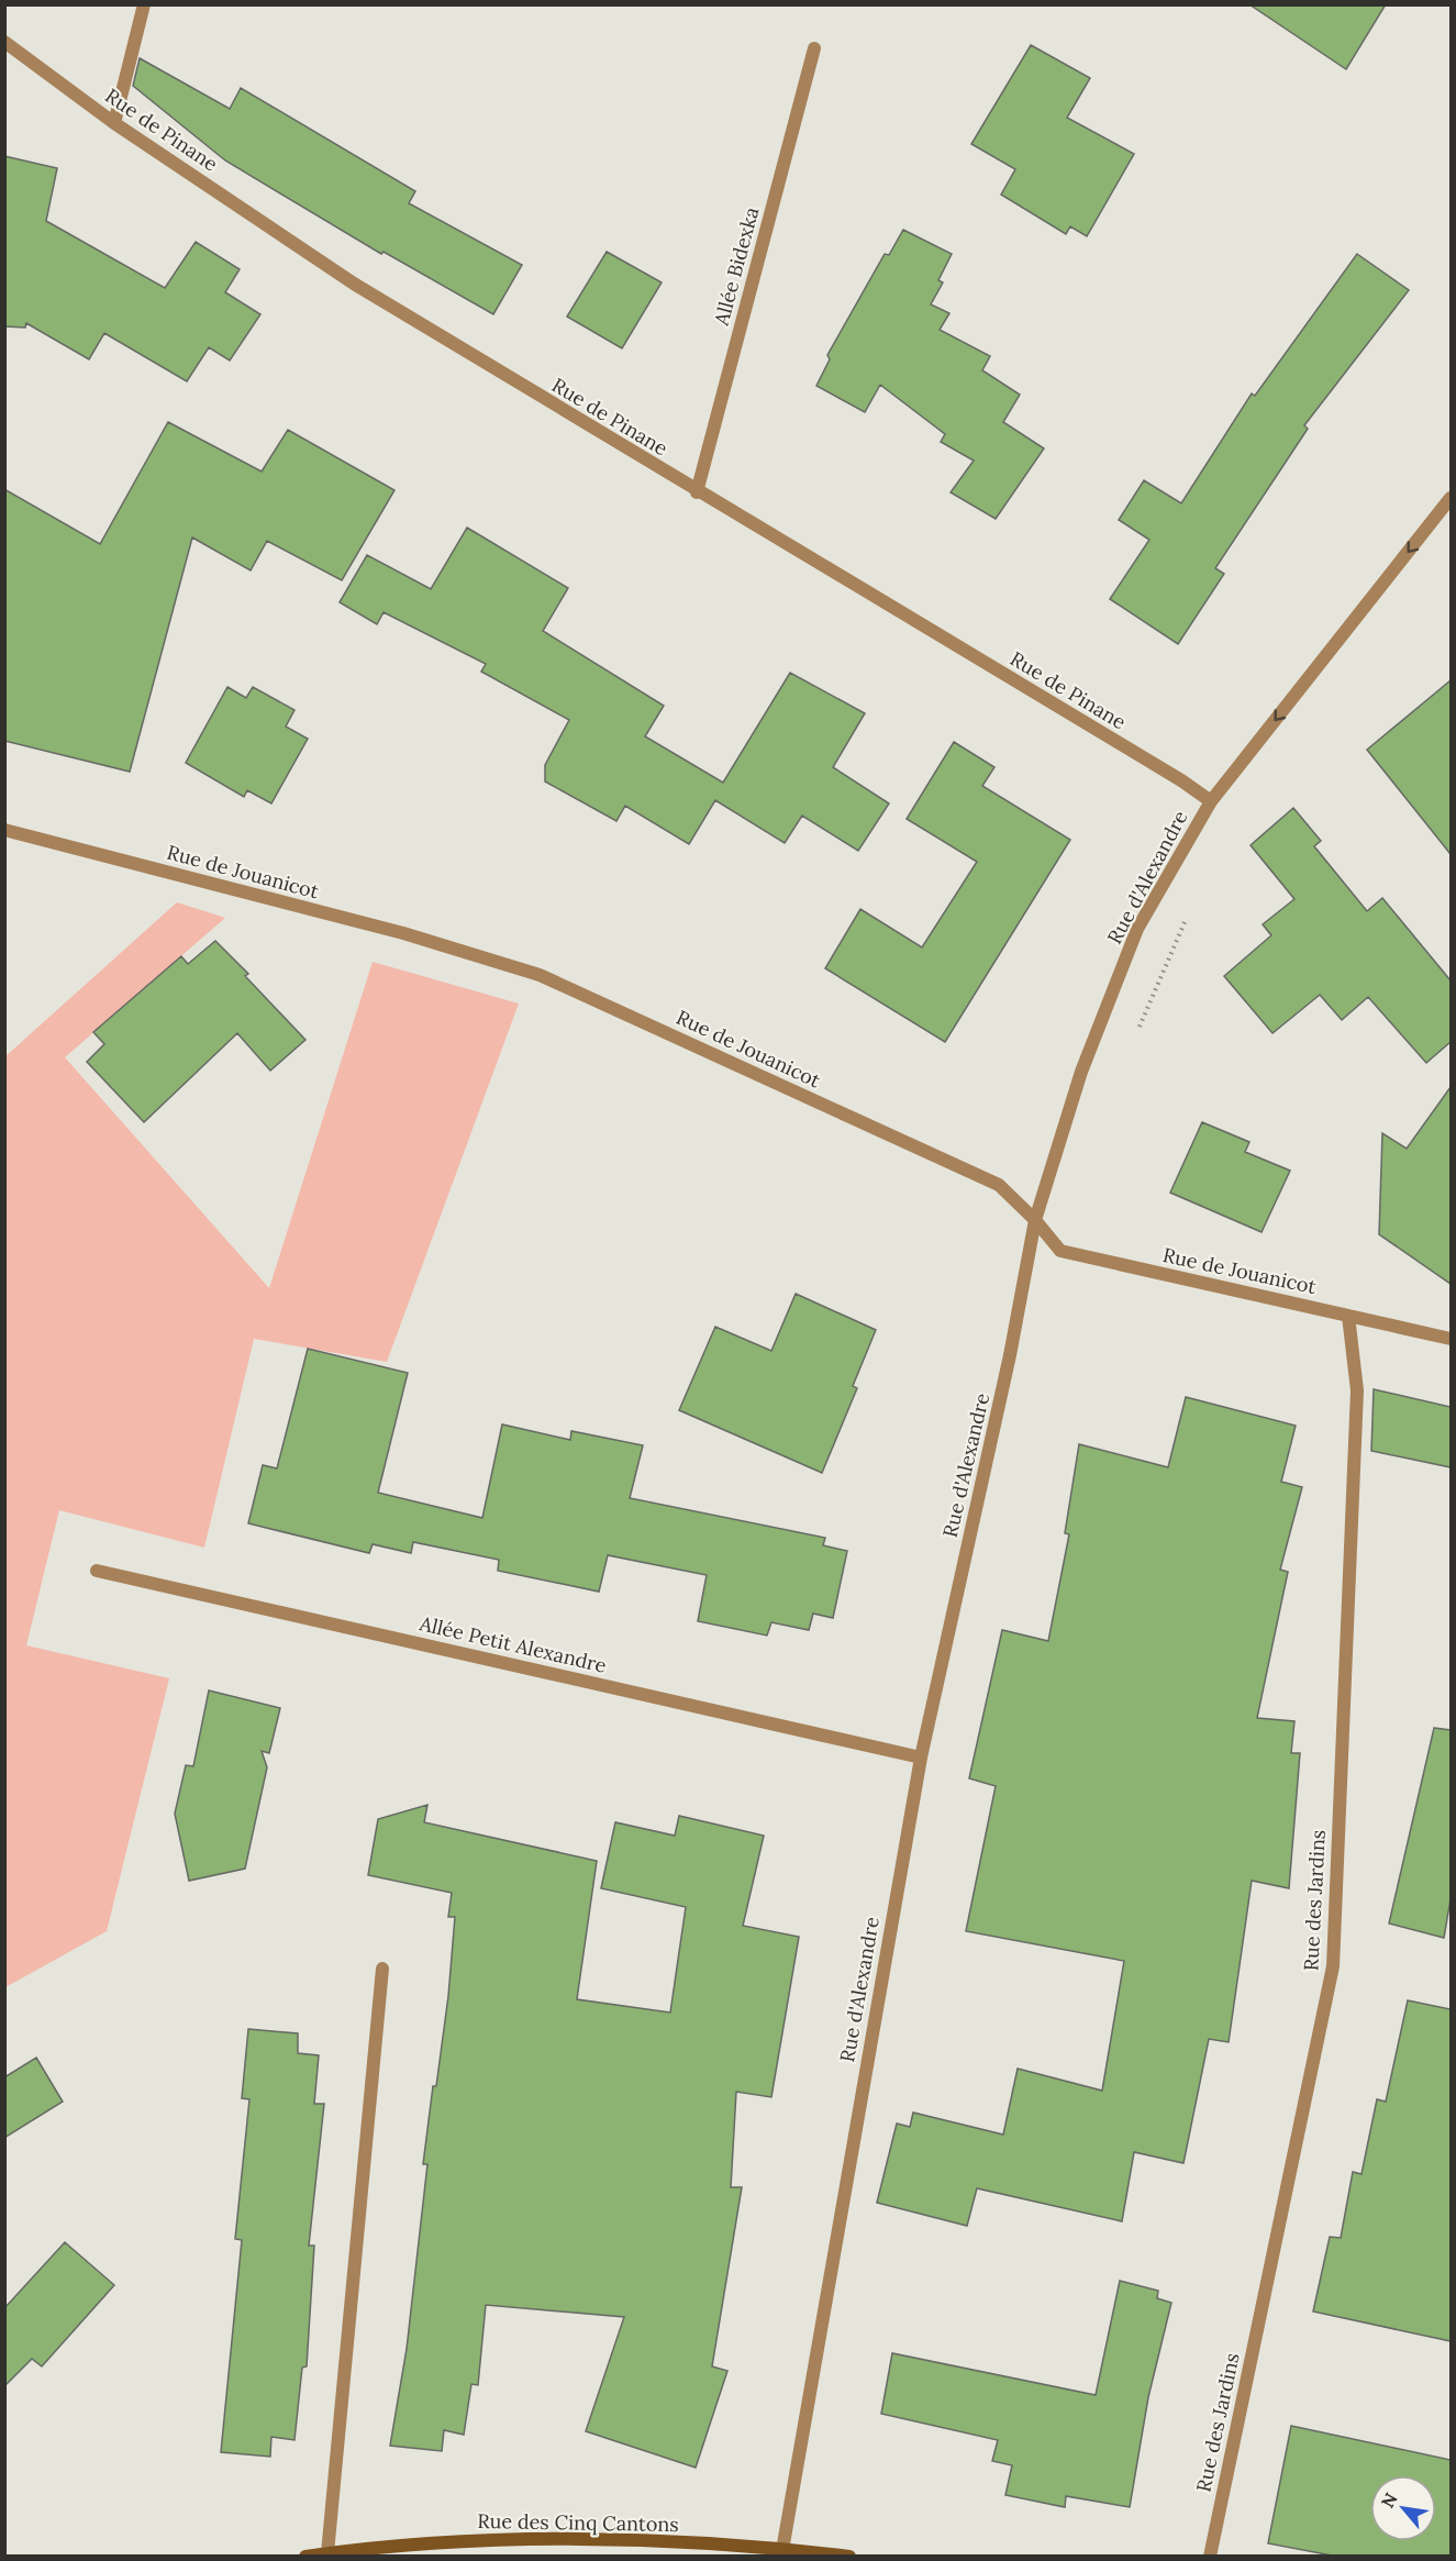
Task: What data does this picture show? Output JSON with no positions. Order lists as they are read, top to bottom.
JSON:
{
  "streets": {
    "street": [
      "Rue de Pinane",
      "Allée Bidexka",
      "Rue de Jouanicot",
      "Rue d'Alexandre",
      "Allée Petit Alexandre",
      "Rue des Jardins",
      "Rue des Cinq Cantons"
    ]
  },
  "crossings": [
    ["Rue de Pinane", "Allée Bidexka"],
    ["Rue de Pinane", "Rue d'Alexandre"],
    ["Rue de Jouanicot", "Rue d'Alexandre"],
    ["Rue de Jouanicot", "Rue des Jardins"],
    ["Rue d'Alexandre", "Allée Petit Alexandre"],
    ["Rue d'Alexandre", "Rue des Cinq Cantons"]
  ],
  "north": "top left"
}
